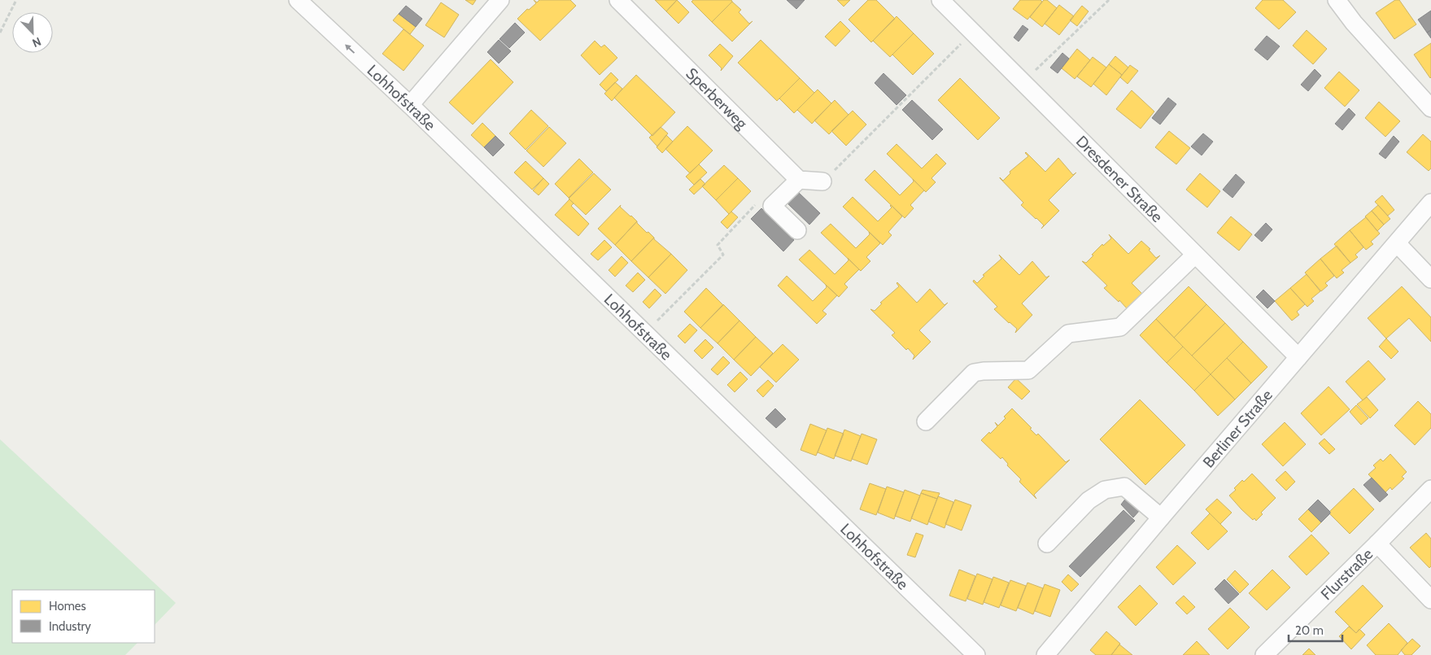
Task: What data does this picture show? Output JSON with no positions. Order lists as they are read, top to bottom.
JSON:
{
  "streets": {
    "street": [
      "Lohhofstraße",
      "Sperberweg",
      "Dresdener Straße",
      "Berliner Straße",
      "Flurstraße"
    ]
  },
  "crossings": [
    ["Dresdener Straße", "Berliner Straße"]
  ],
  "legend": ["Homes", "Industry"],
  "scale_bar": "20 m",
  "north": "bottom right"
}
